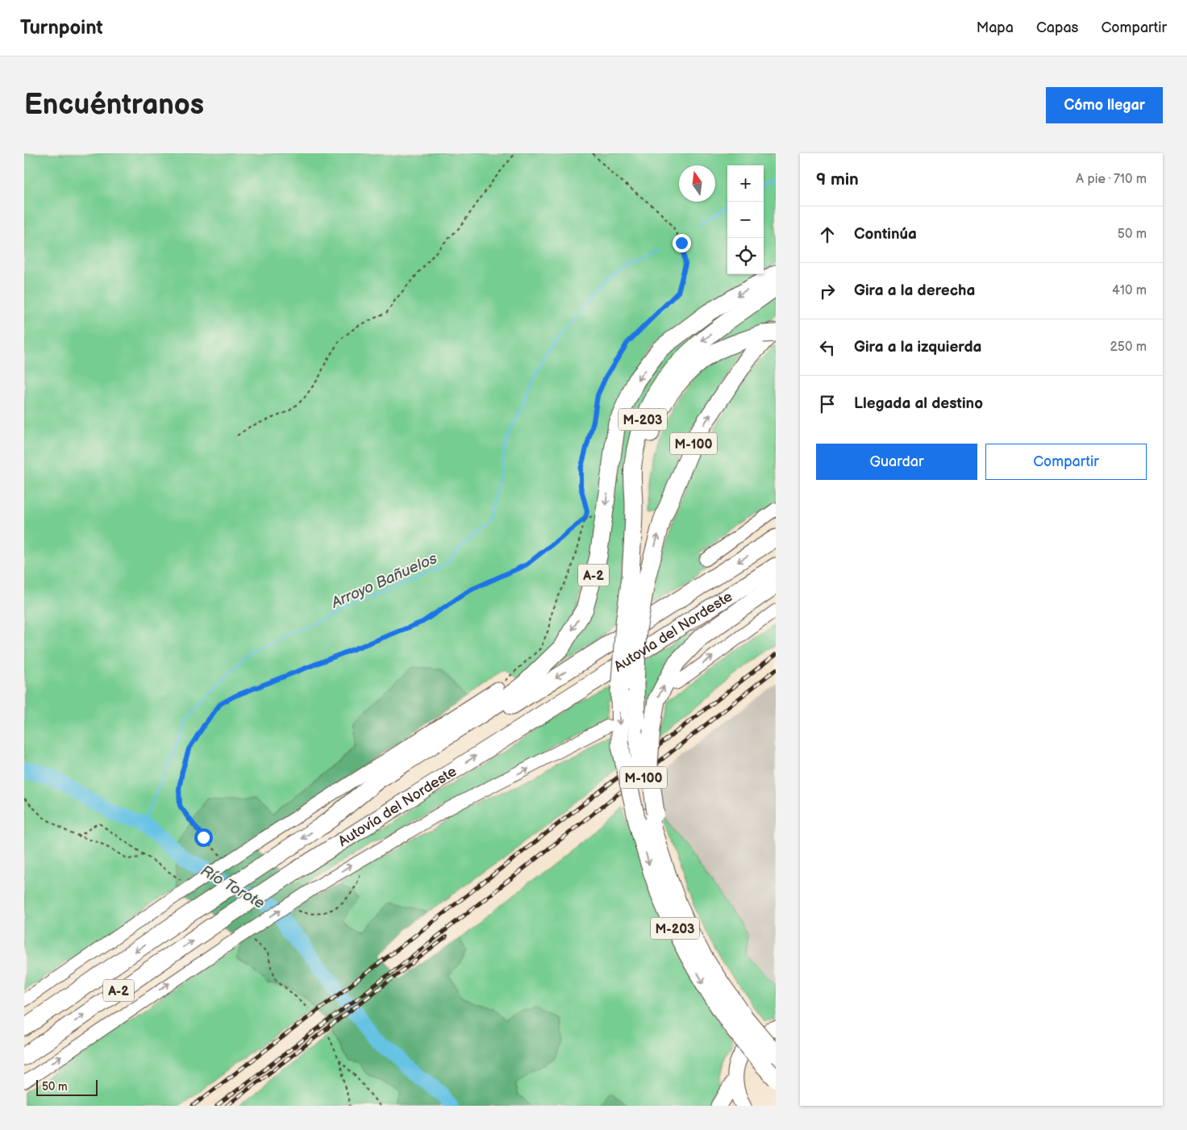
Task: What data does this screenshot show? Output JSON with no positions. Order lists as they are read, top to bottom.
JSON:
{
  "streets": {
    "highway": [
      "M-203",
      "M-100",
      "A-2",
      "Autovía del Nordeste"
    ]
  },
  "crossings": [
    ["M-203", "M-100"],
    ["A-2", "Autovía del Nordeste"]
  ],
  "water": ["Arroyo Bañuelos", "Río Torote"],
  "scale_bar": "50 m",
  "north": "top",
  "page": {
    "header": "Turnpoint",
    "nav": ["Mapa", "Capas", "Compartir"],
    "buttons": [
      "Cómo llegar",
      ["Guardar", "Compartir"]
    ],
    "title": "Encuéntranos",
    "heading": ["9 min", "A pie · 710 m"],
    "map_buttons": ["+", "−"],
    "list": [
      ["Continúa", "50 m"],
      ["Gira a la derecha", "410 m"],
      ["Gira a la izquierda", "250 m"],
      "Llegada al destino"
    ],
    "scale": "50 m"
  }
}
